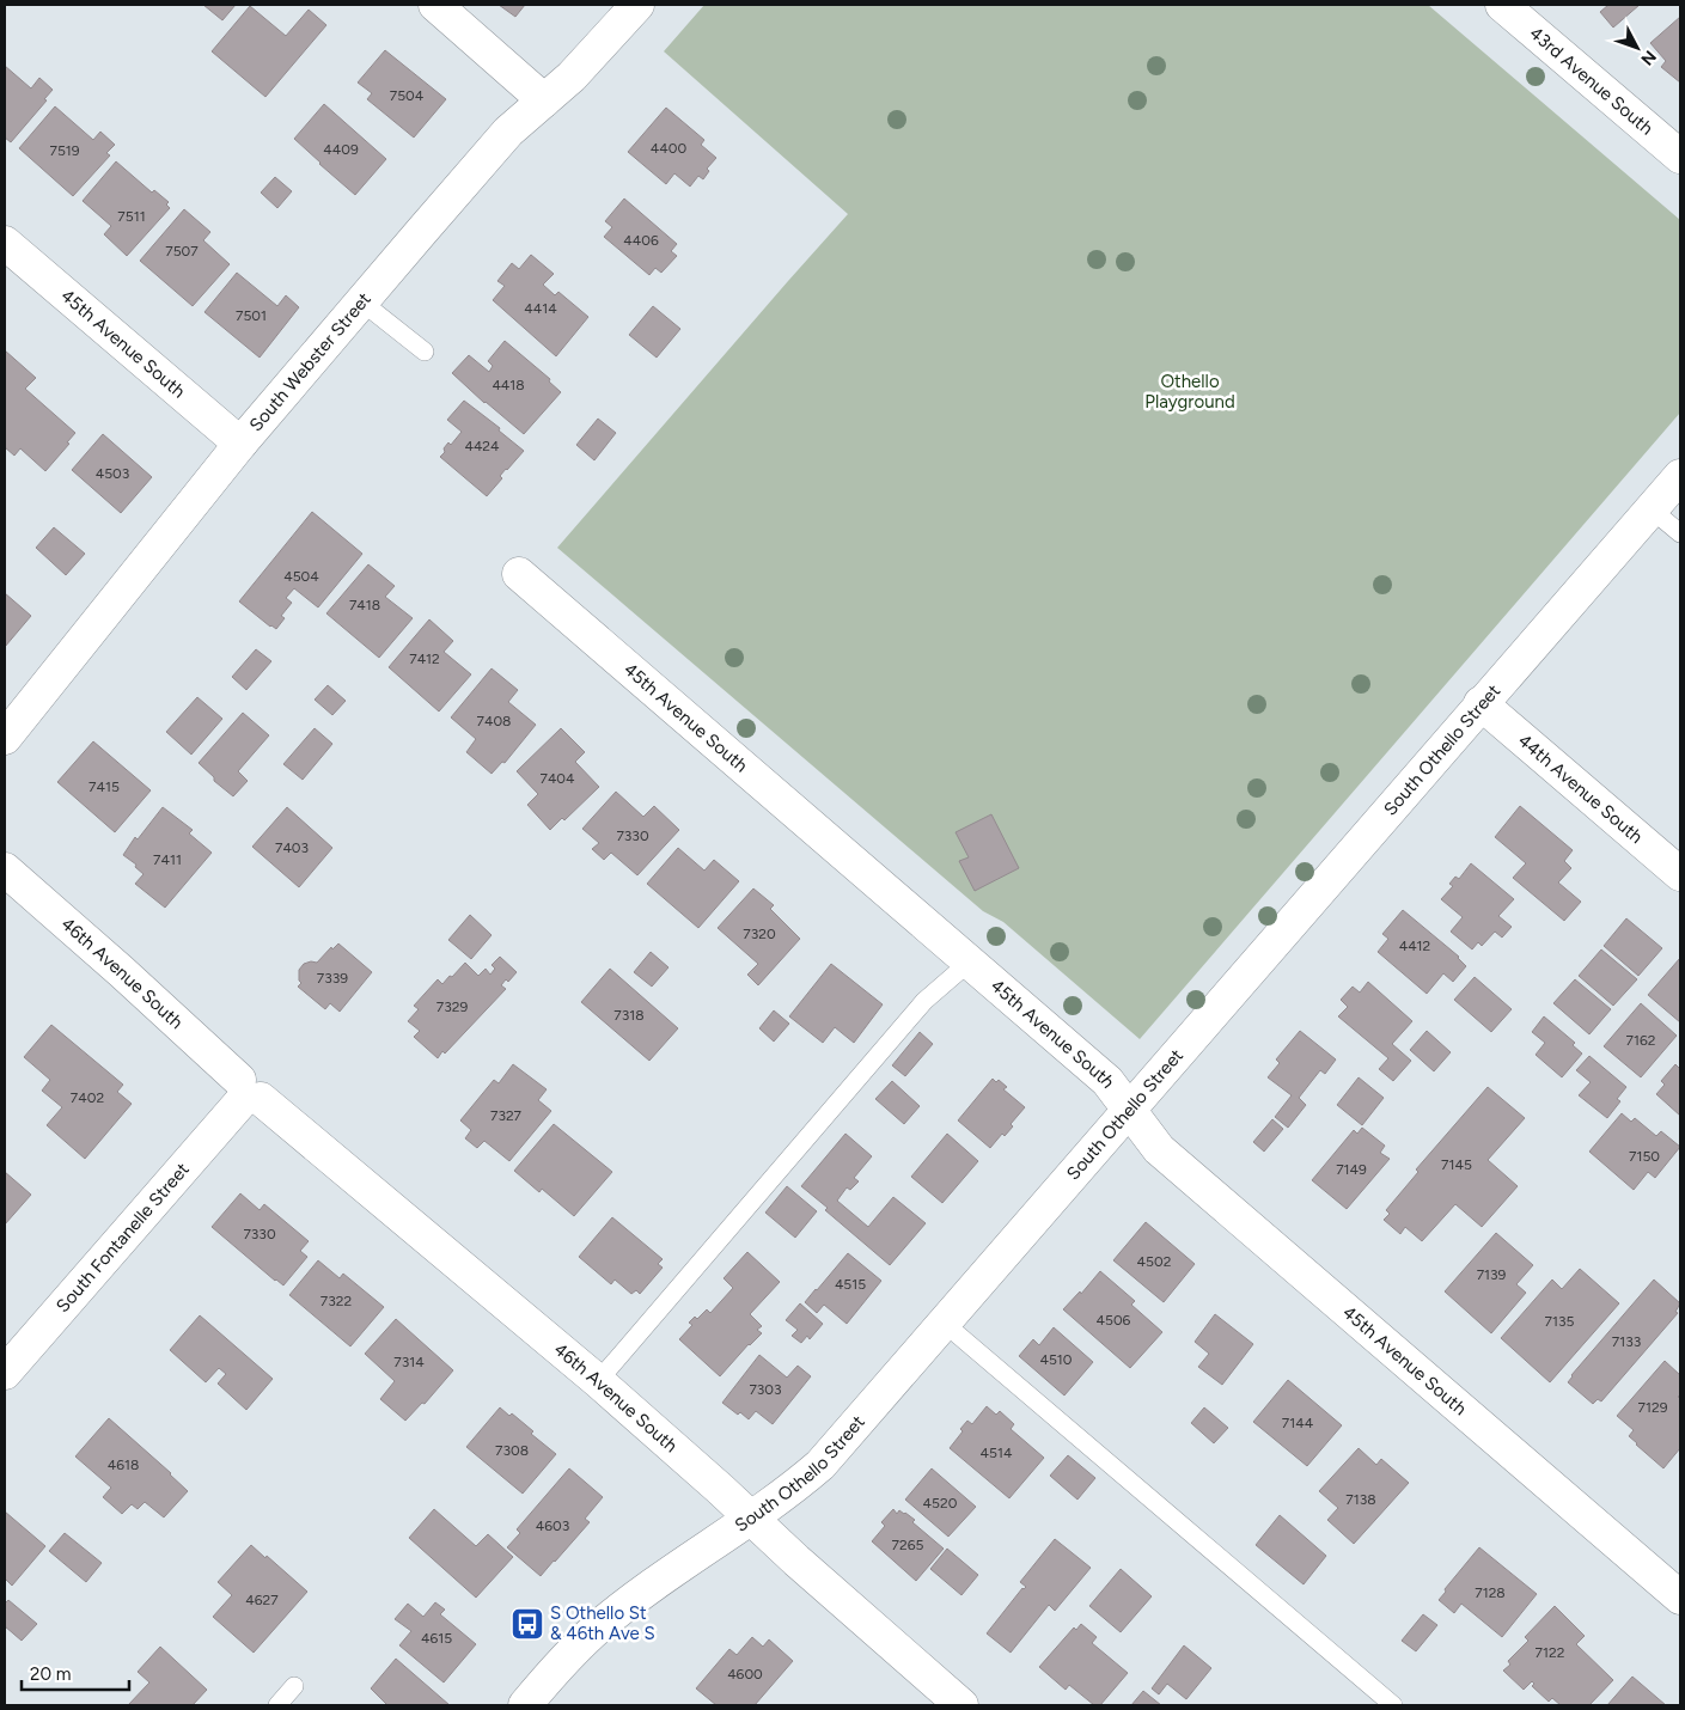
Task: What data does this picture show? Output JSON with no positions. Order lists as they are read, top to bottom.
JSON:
{
  "streets": {
    "street": [
      "43rd Avenue South",
      "45th Avenue South",
      "South Webster Street",
      "South Othello Street",
      "44th Avenue South",
      "46th Avenue South",
      "South Fontanelle Street"
    ]
  },
  "crossings": [
    ["45th Avenue South", "South Webster Street"],
    ["45th Avenue South", "South Othello Street"],
    ["South Othello Street", "44th Avenue South"],
    ["South Othello Street", "46th Avenue South"],
    ["46th Avenue South", "South Fontanelle Street"]
  ],
  "parks": ["Othello Playground"],
  "places": {
    "bus stop": ["S Othello St & 46th Ave S"]
  },
  "house_numbers": [
    "7504",
    "4400",
    "4409",
    "7519",
    "7511",
    "4406",
    "7507",
    "4414",
    "7501",
    "4418",
    "4424",
    "4503",
    "4504",
    "7418",
    "7412",
    "7408",
    "7404",
    "7415",
    "7330",
    "7403",
    "7411",
    "7320",
    "4412",
    "7339",
    "7329",
    "7318",
    "7162",
    "7402",
    "7327",
    "7150",
    "7145",
    "7149",
    "7330",
    "4502",
    "7139",
    "4515",
    "7322",
    "4506",
    "7135",
    "7133",
    "4510",
    "7314",
    "7303",
    "7129",
    "7144",
    "7308",
    "4514",
    "4618",
    "7138",
    "4520",
    "4603",
    "7265",
    "7128",
    "4627",
    "4615",
    "7122",
    "4600"
  ],
  "scale_bar": "20 m",
  "north": "bottom right"
}
